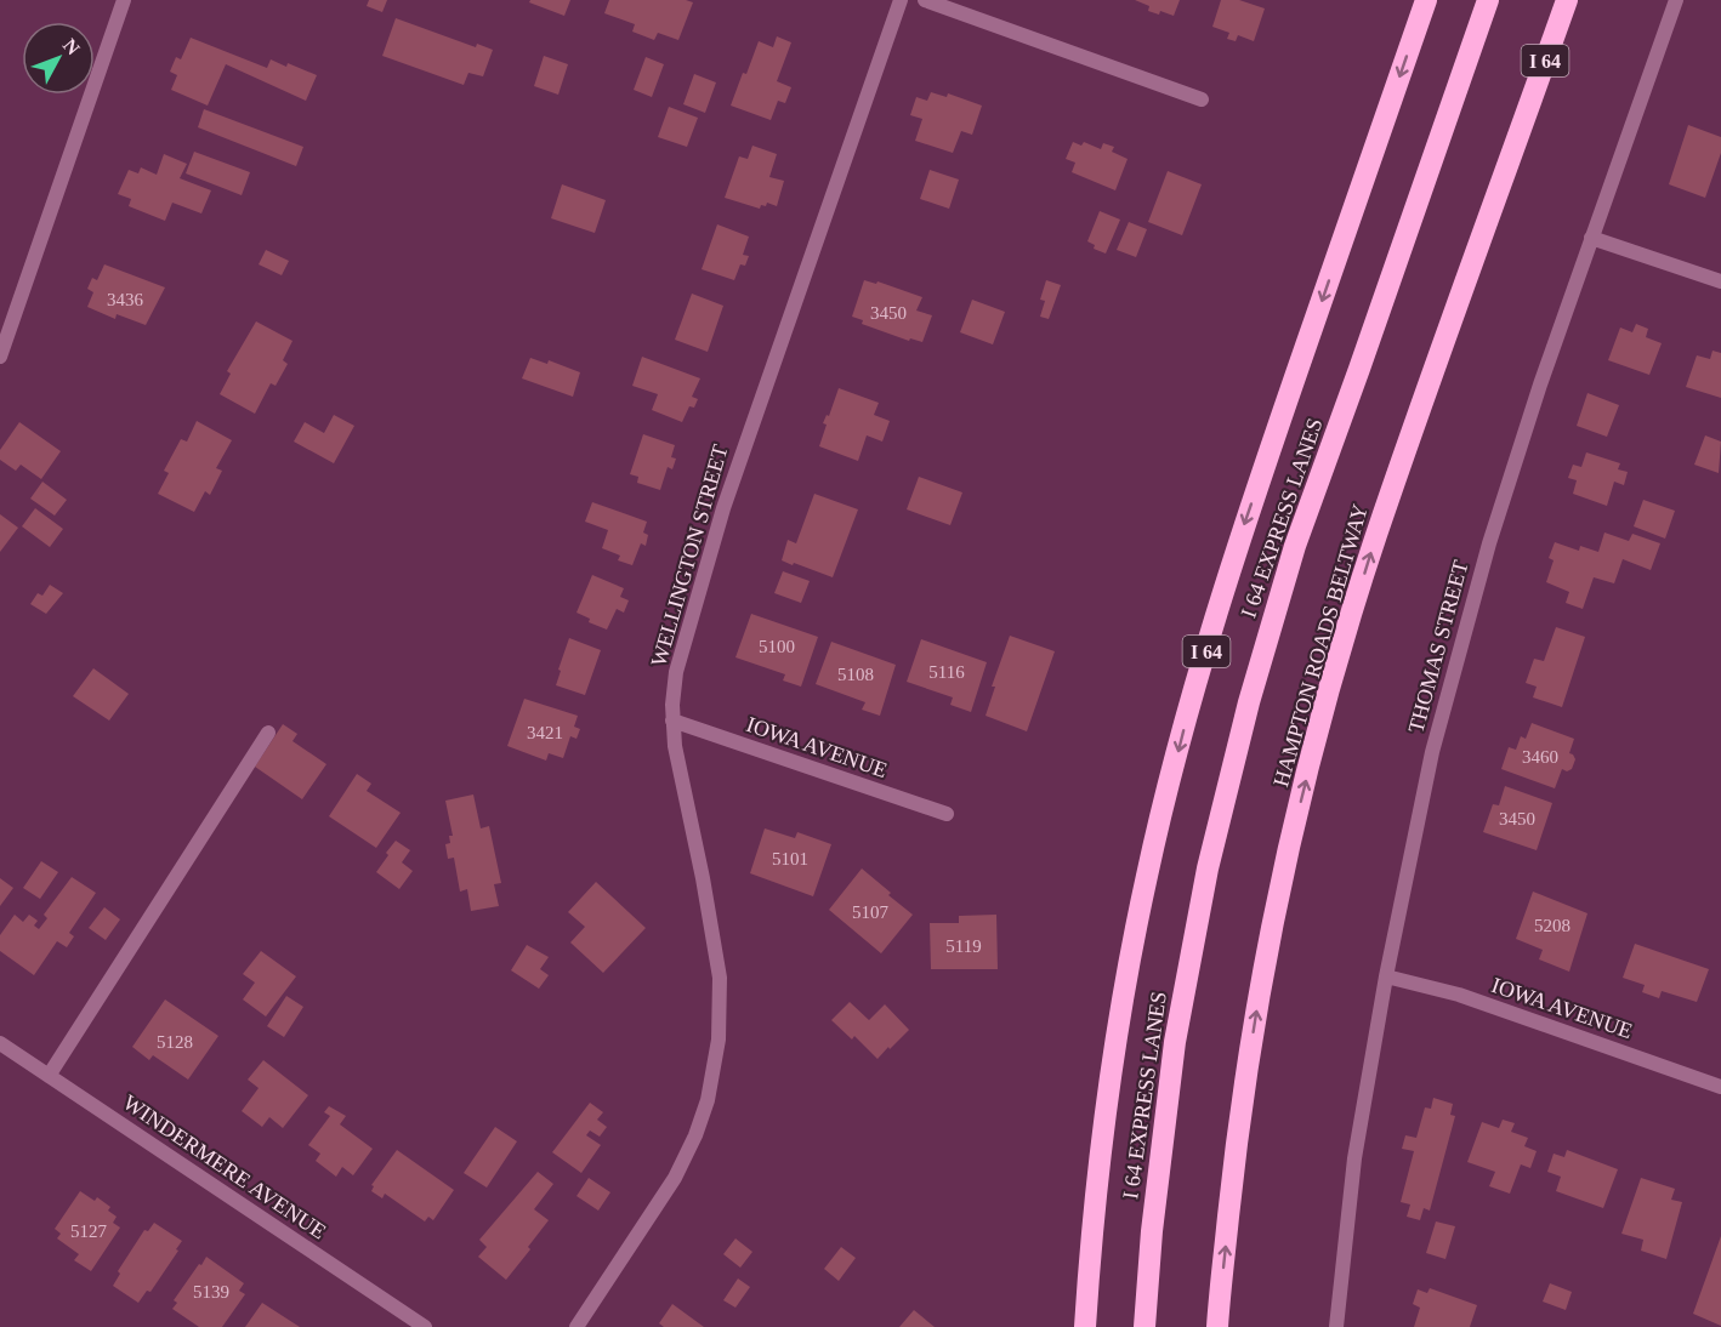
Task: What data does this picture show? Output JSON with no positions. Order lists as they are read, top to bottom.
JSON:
{
  "streets": {
    "highway": ["I 64", "I 64 EXPRESS LANES", "HAMPTON ROADS BELTWAY"],
    "street": [
      "WELLINGTON STREET",
      "THOMAS STREET",
      "IOWA AVENUE",
      "WINDERMERE AVENUE"
    ]
  },
  "crossings": [
    ["WELLINGTON STREET", "IOWA AVENUE"],
    ["THOMAS STREET", "IOWA AVENUE"]
  ],
  "house_numbers": [
    "3436",
    "3450",
    "5100",
    "5116",
    "5108",
    "3421",
    "3460",
    "3450",
    "5101",
    "5107",
    "5208",
    "5119",
    "5128",
    "5127",
    "5139"
  ],
  "north": "top right"
}
